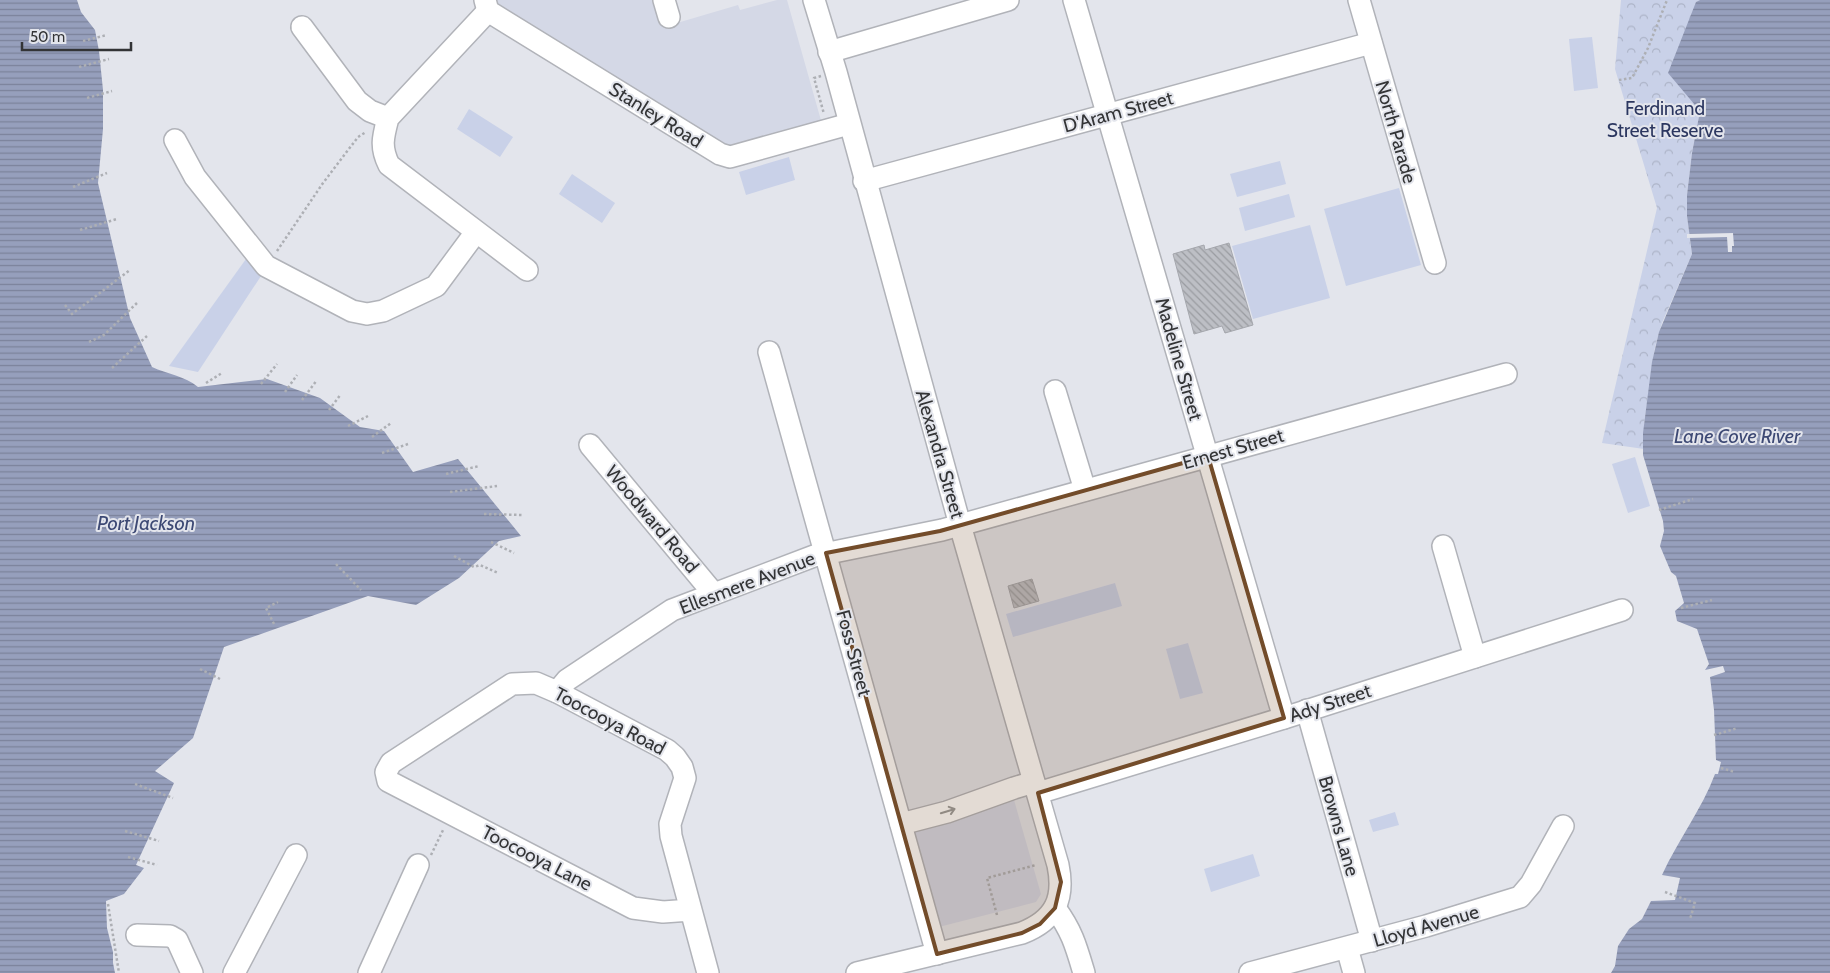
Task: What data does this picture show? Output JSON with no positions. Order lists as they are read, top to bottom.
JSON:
{
  "streets": {
    "street": [
      "D'Aram Street",
      "Stanley Road",
      "North Parade",
      "Madeline Street",
      "Ernest Street",
      "Alexandra Street",
      "Woodward Road",
      "Ellesmere Avenue",
      "Foss Street",
      "Ady Street",
      "Toocooya Road",
      "Browns Lane",
      "Toocooya Lane",
      "Lloyd Avenue"
    ]
  },
  "crossings": [
    ["D'Aram Street", "North Parade"],
    ["D'Aram Street", "Madeline Street"],
    ["D'Aram Street", "Alexandra Street"],
    ["Stanley Road", "Alexandra Street"],
    ["Madeline Street", "Ernest Street"],
    ["Madeline Street", "Ady Street"],
    ["Ernest Street", "Alexandra Street"],
    ["Ernest Street", "Ellesmere Avenue"],
    ["Alexandra Street", "Ellesmere Avenue"],
    ["Alexandra Street", "Ady Street"],
    ["Woodward Road", "Ellesmere Avenue"],
    ["Ellesmere Avenue", "Foss Street"],
    ["Ellesmere Avenue", "Toocooya Road"],
    ["Foss Street", "Ady Street"],
    ["Ady Street", "Browns Lane"],
    ["Toocooya Road", "Toocooya Lane"],
    ["Browns Lane", "Lloyd Avenue"]
  ],
  "water": ["Lane Cove River", "Port Jackson"],
  "parks": ["Ferdinand Street Reserve"],
  "scale_bar": "50 m"
}
